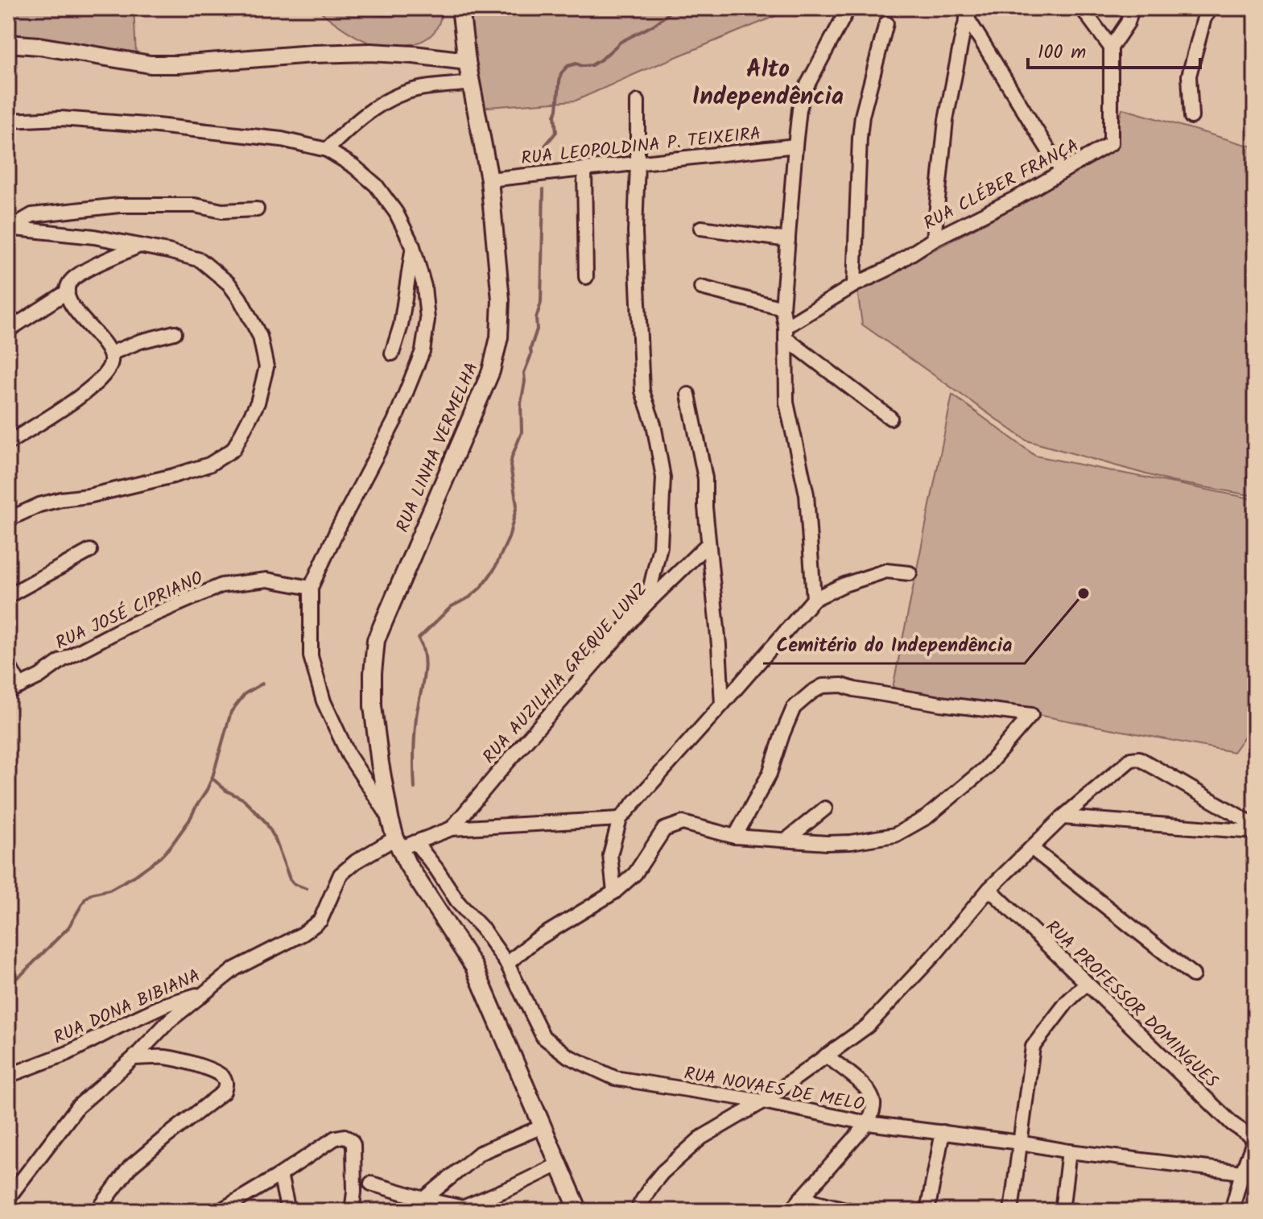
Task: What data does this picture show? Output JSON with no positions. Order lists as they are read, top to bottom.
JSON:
{
  "streets": {
    "street": [
      "RUA LEOPOLDINA P. TEIXEIRA",
      "RUA CLÉBER FRANÇA",
      "RUA LINHA VERMELHA",
      "RUA JOSÉ CIPRIANO",
      "RUA AUZILHIA GREQUE LUNZ",
      "RUA PROFESSOR DOMINGUES",
      "RUA DONA BIBIANA",
      "RUA NOVAES DE MELO"
    ]
  },
  "crossings": [
    ["RUA LEOPOLDINA P. TEIXEIRA", "RUA LINHA VERMELHA"],
    ["RUA LINHA VERMELHA", "RUA DONA BIBIANA"],
    ["RUA LINHA VERMELHA", "RUA NOVAES DE MELO"],
    ["RUA AUZILHIA GREQUE LUNZ", "RUA DONA BIBIANA"],
    ["RUA DONA BIBIANA", "RUA NOVAES DE MELO"]
  ],
  "districts": ["Alto Independência"],
  "places": ["Cemitério do Independência"],
  "scale_bar": "100 m"
}
